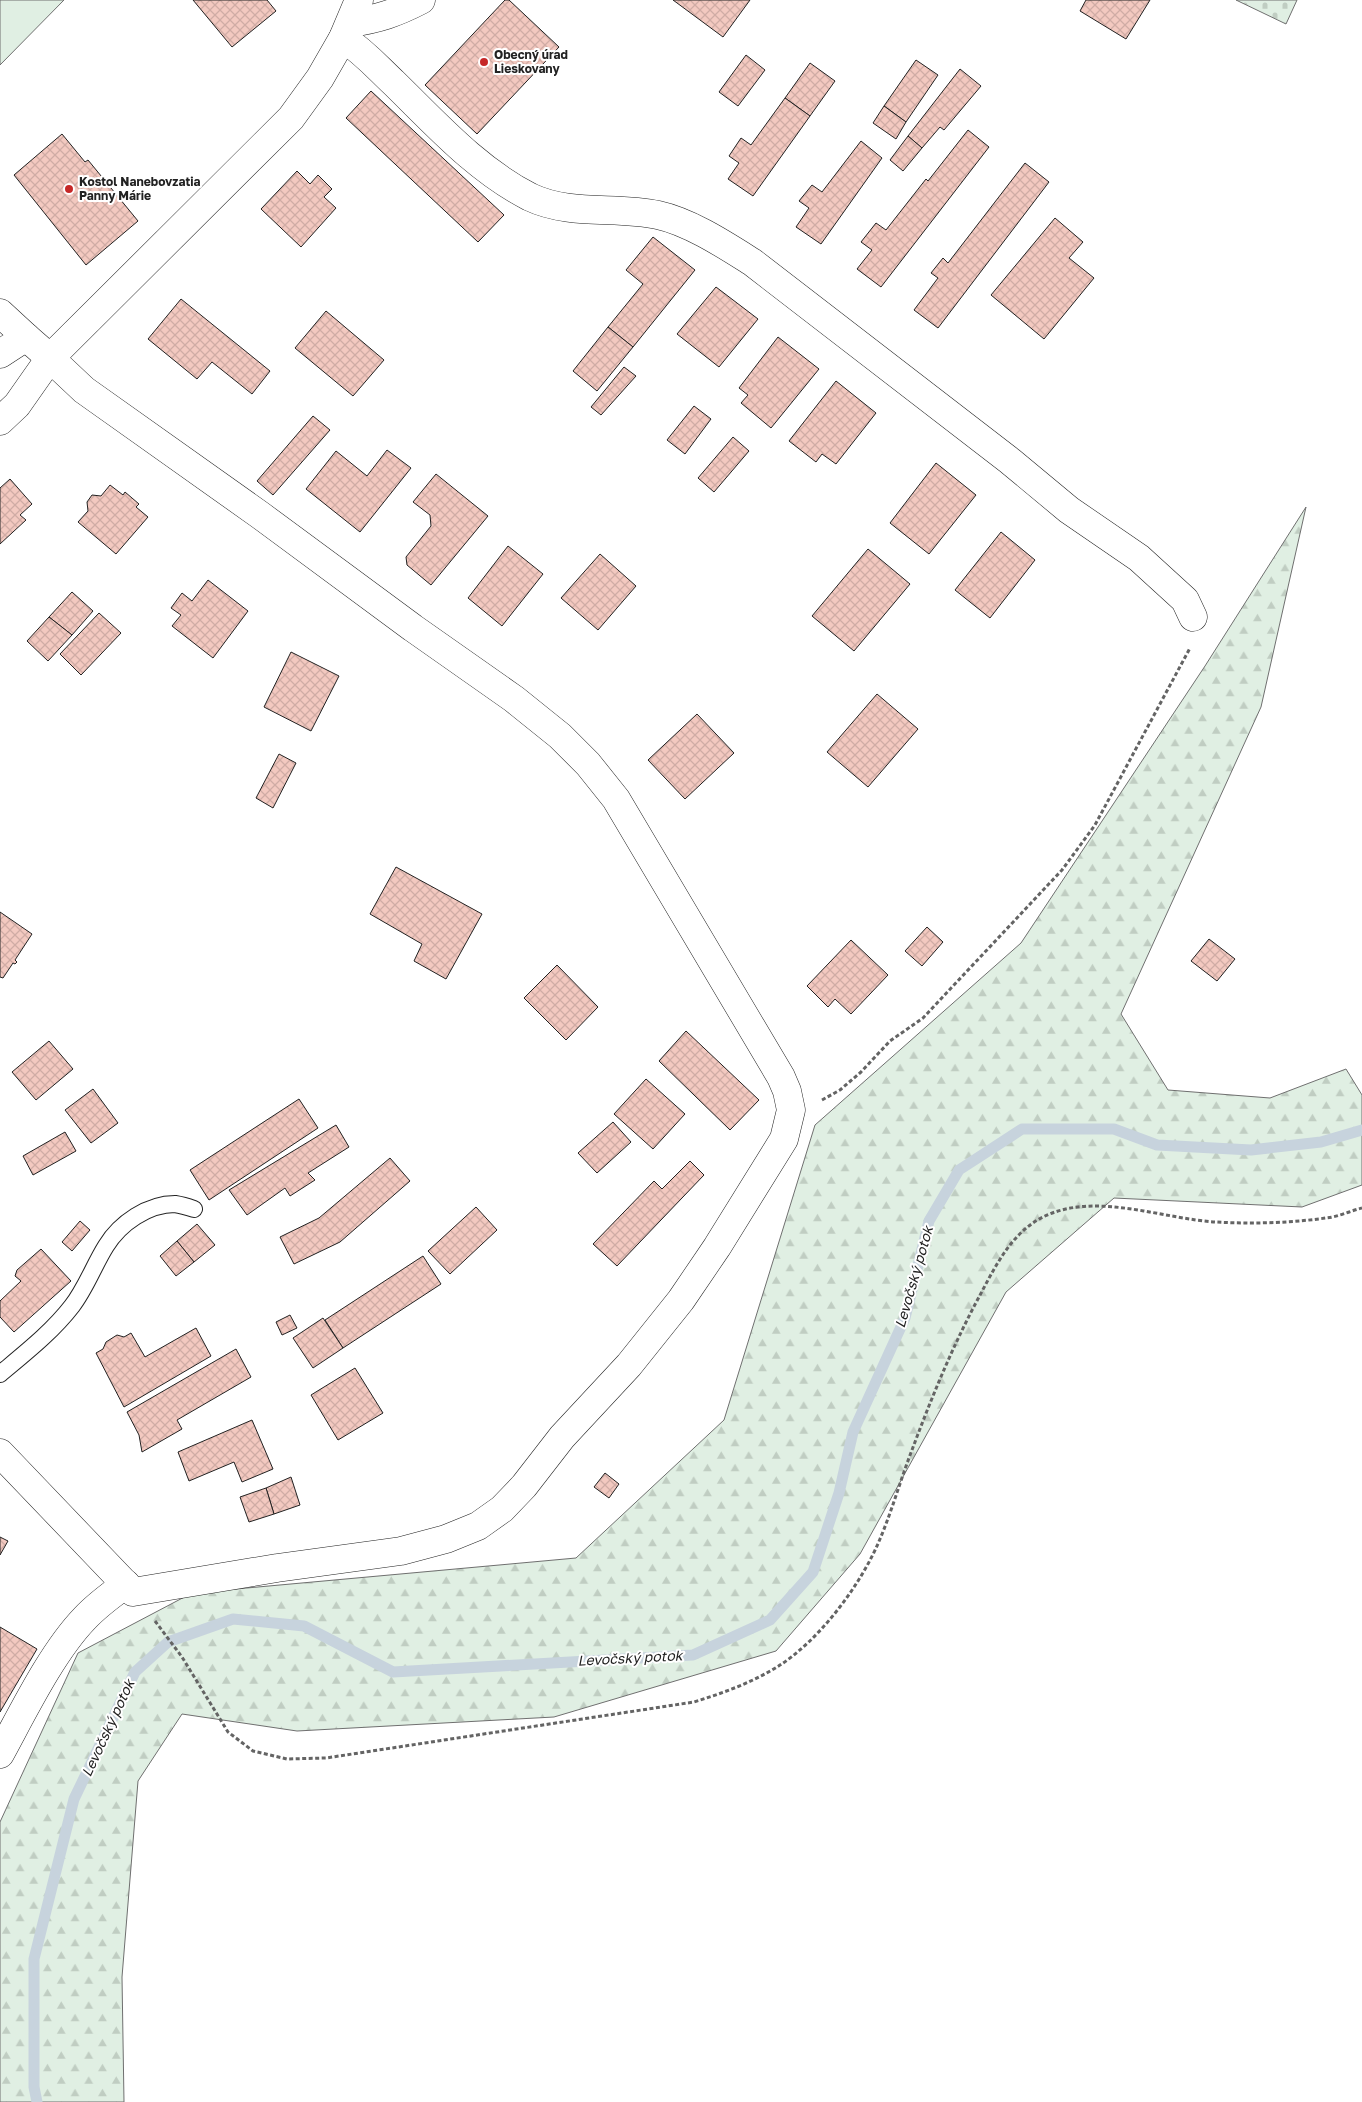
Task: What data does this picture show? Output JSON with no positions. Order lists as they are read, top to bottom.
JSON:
{
  "water": ["Levočský potok"],
  "places": ["Obecný úrad Lieskovany", "Kostol Nanebovzatia Panny Márie"]
}
